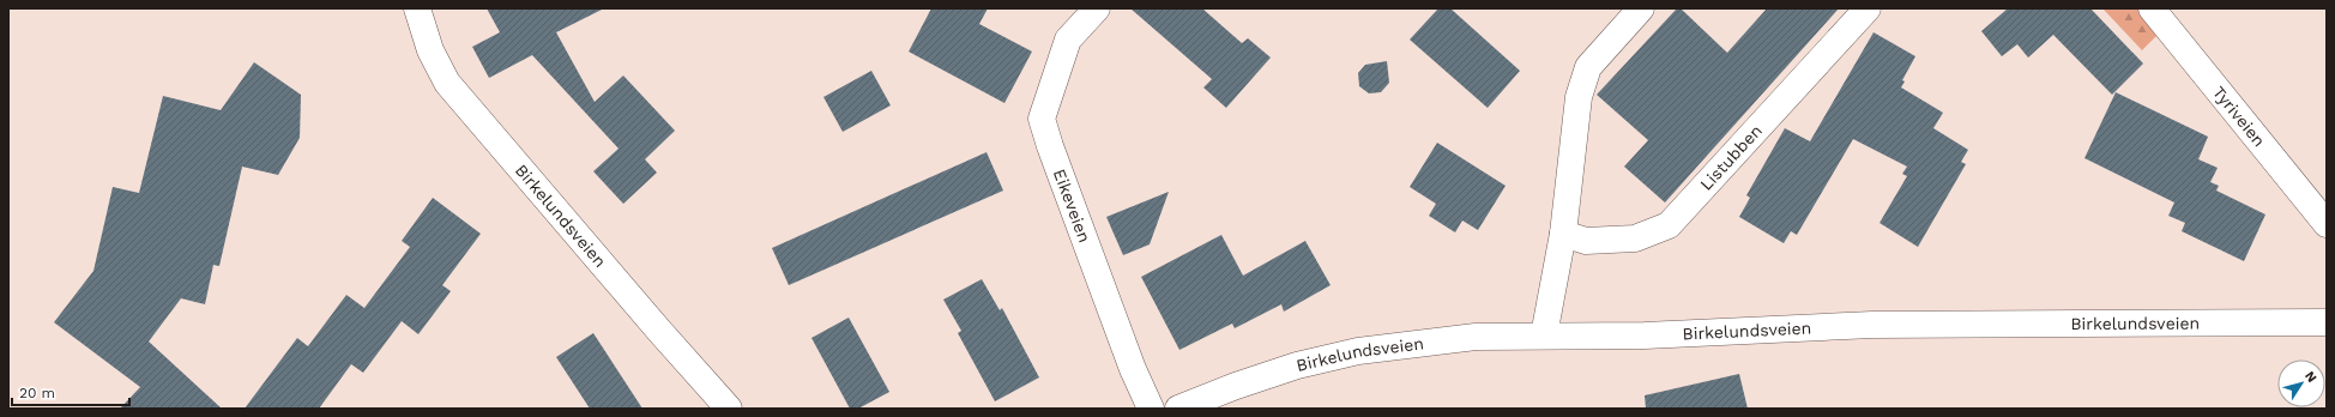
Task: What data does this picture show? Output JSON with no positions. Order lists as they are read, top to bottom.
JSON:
{
  "streets": {
    "street": [
      "Tyriveien",
      "Listubben",
      "Eikeveien",
      "Birkelundsveien"
    ]
  },
  "scale_bar": "20 m",
  "north": "top right"
}
